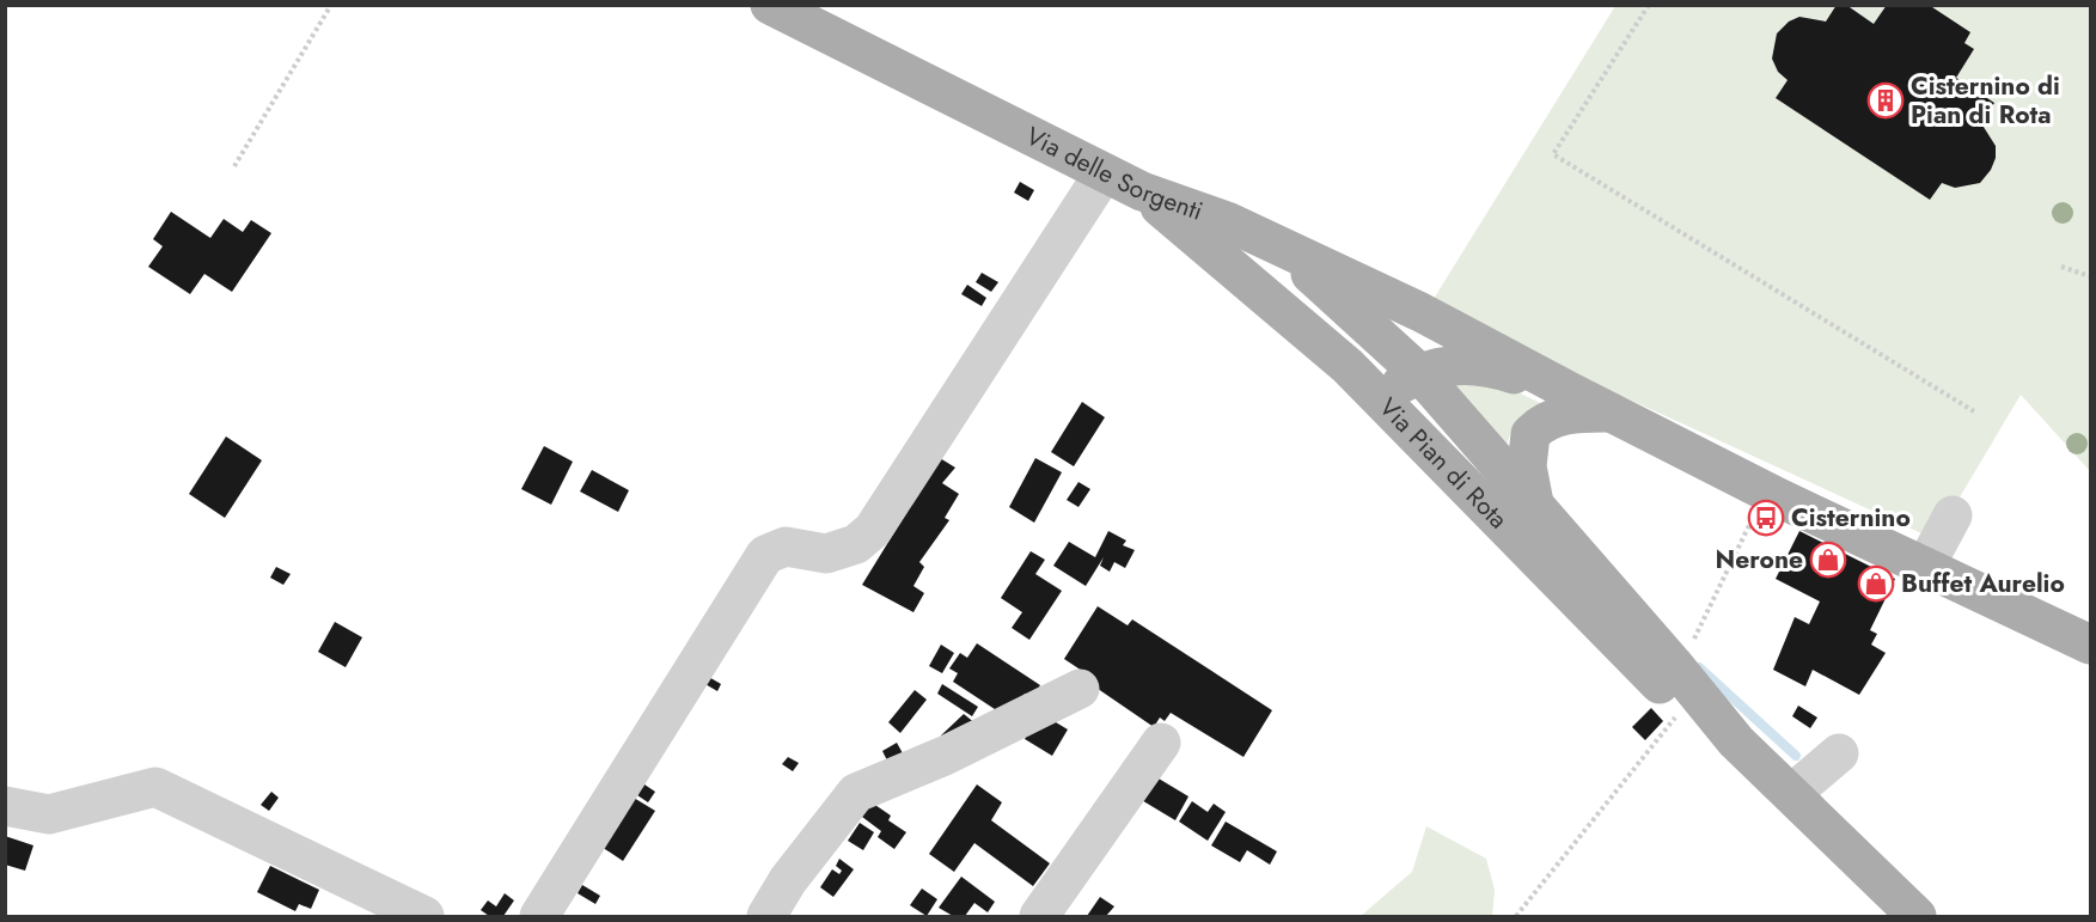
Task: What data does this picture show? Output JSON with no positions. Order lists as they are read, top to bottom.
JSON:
{
  "streets": {
    "main road": ["Via delle Sorgenti", "Via Pian di Rota"]
  },
  "crossings": [
    ["Via delle Sorgenti", "Via Pian di Rota"]
  ],
  "places": {
    "building": ["Cisternino di Pian di Rota"],
    "bus stop": ["Cisternino"],
    "shop": ["Nerone", "Buffet Aurelio"]
  }
}
